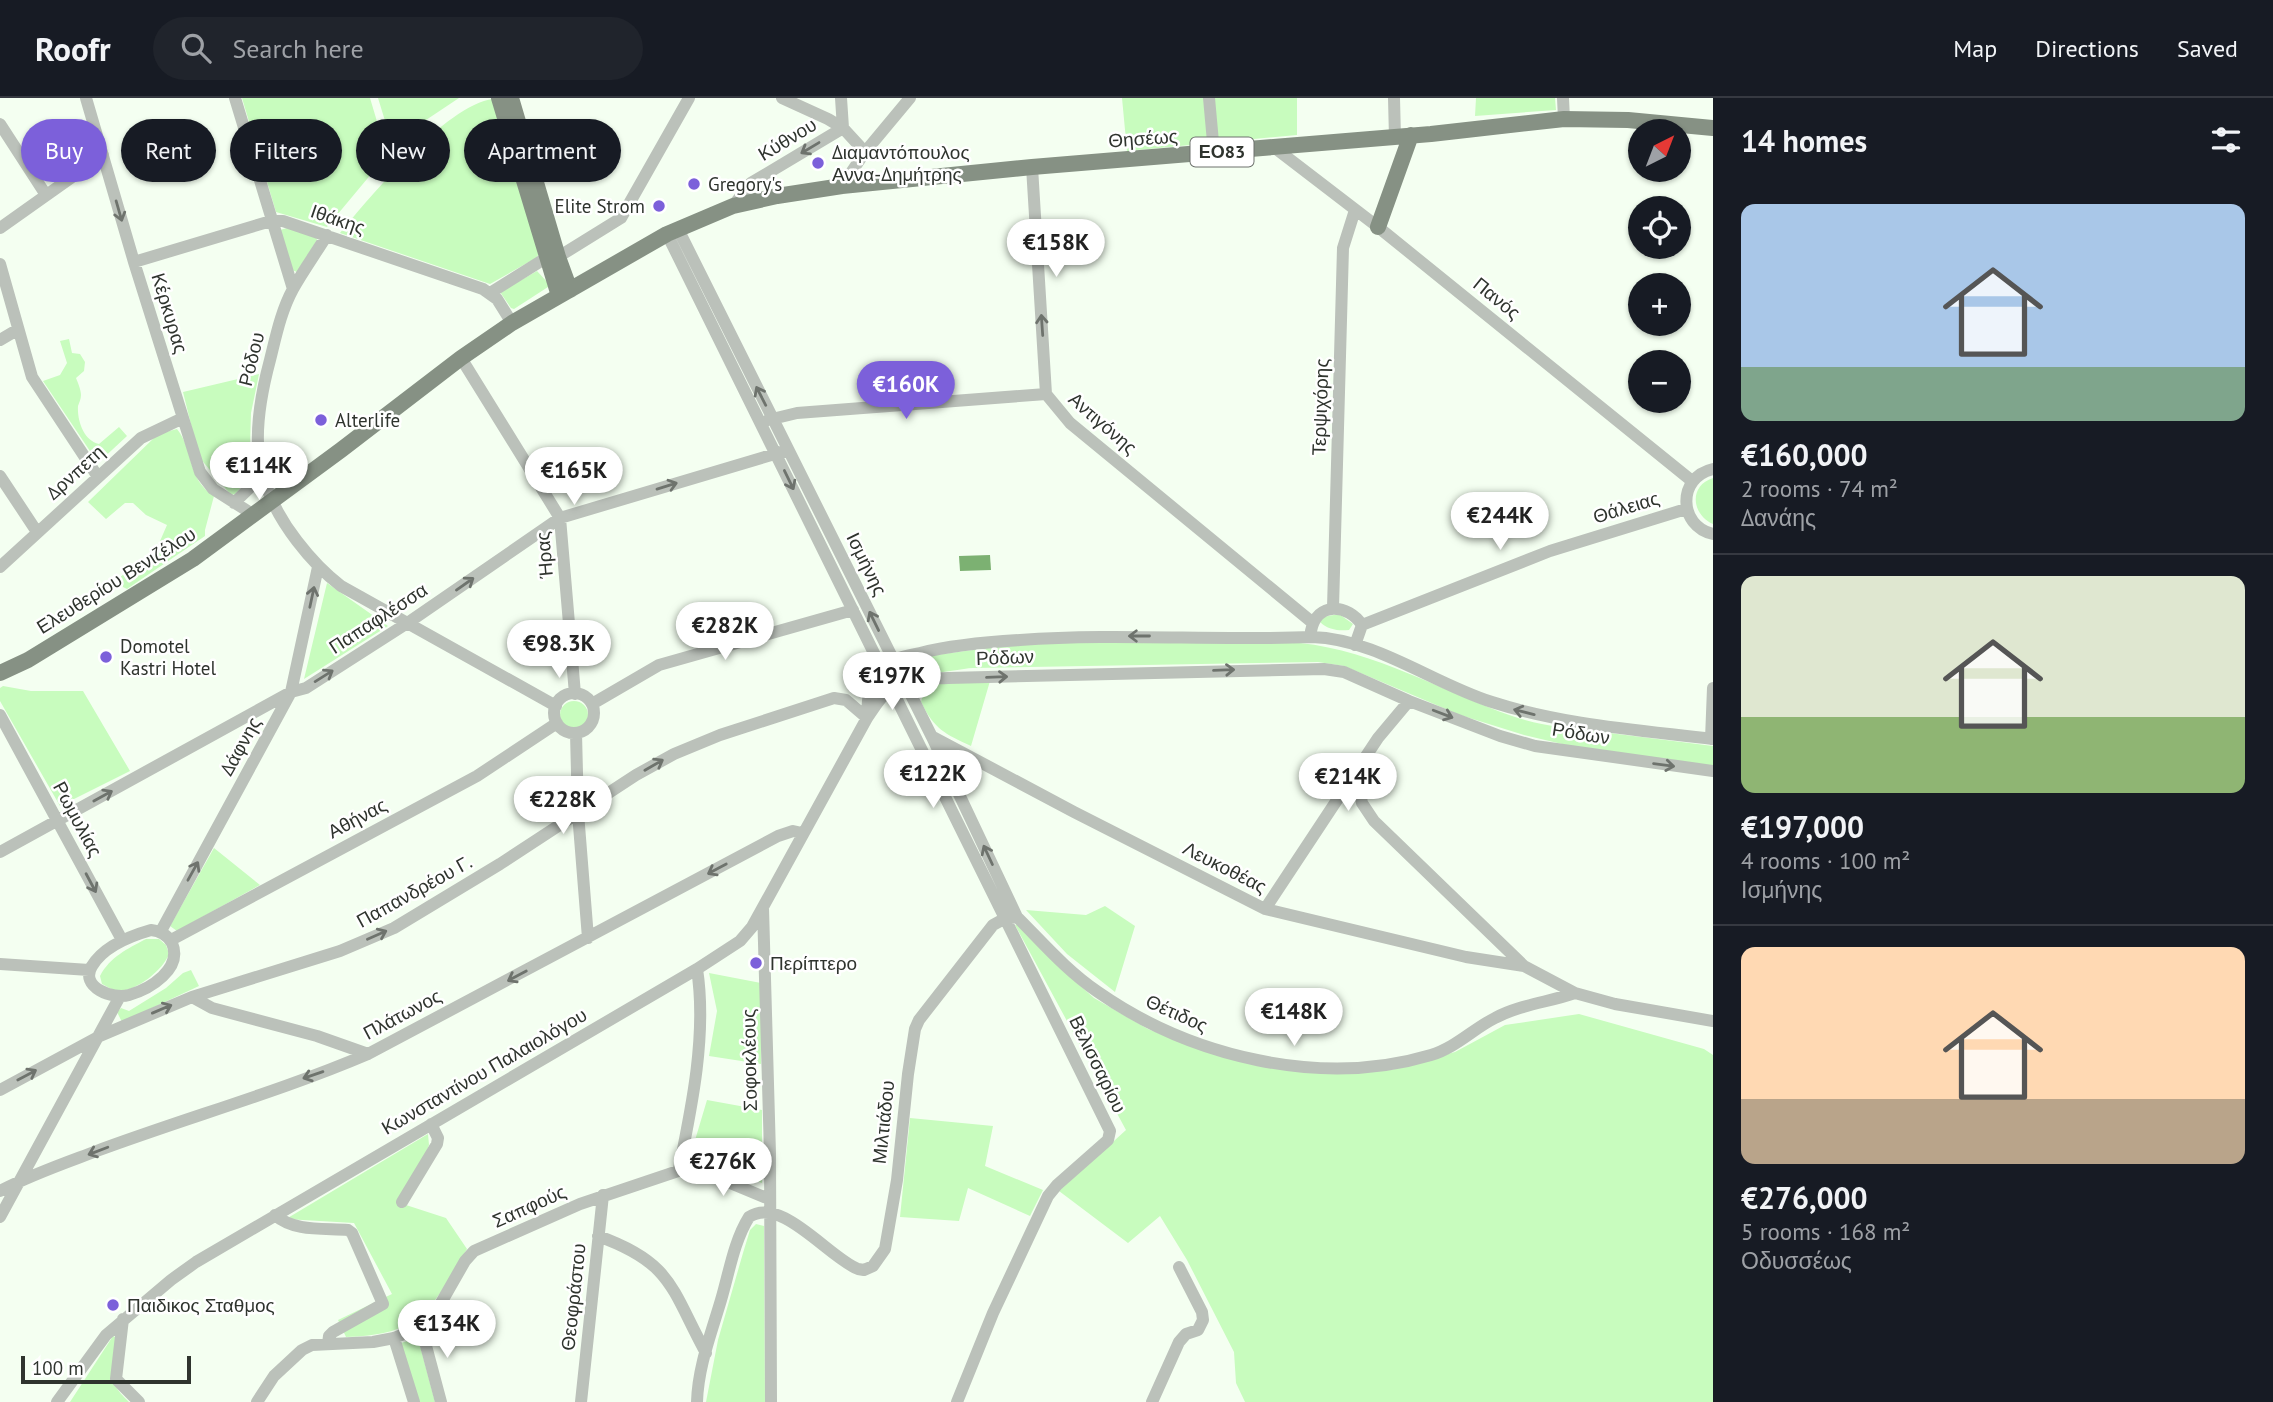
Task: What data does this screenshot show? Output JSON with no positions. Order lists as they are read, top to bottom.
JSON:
{
  "streets": {
    "main road": ["Θησέως", "ΕΟ83", "Ελευθερίου Βενιζέλου"],
    "street": [
      "Κύθνου",
      "Ιθάκης",
      "Πανός",
      "Κέρκυρας",
      "Ρόδου",
      "Τερψιχόρης",
      "Αντιγόνης",
      "Δρνπετη",
      "Θάλειας",
      "Ήρας",
      "Ισμήνης",
      "Παπαφλέσσα",
      "Ρόδων",
      "Δάφνης",
      "Αθήνας",
      "Ρωμυλίας",
      "Λευκοθέας",
      "Παπανδρέου Γ.",
      "Θέτιδος",
      "Πλάτωνος",
      "Σοφοκλέους",
      "Βελισσαρίου",
      "Κωνσταντίνου Παλαιολόγου",
      "Μιλτιάδου",
      "Σαπφούς",
      "Θεοφράστου"
    ]
  },
  "crossings": [
    ["Θησέως", "Κύθνου"],
    ["Θησέως", "Πανός"],
    ["Θησέως", "Αντιγόνης"],
    ["Θησέως", "Ισμήνης"],
    ["Θησέως", "Ελευθερίου Βενιζέλου"],
    ["Ιθάκης", "Κέρκυρας"],
    ["Ιθάκης", "Ρόδου"],
    ["Πανός", "Τερψιχόρης"],
    ["Κέρκυρας", "Δρνπετη"],
    ["Κέρκυρας", "Ελευθερίου Βενιζέλου"],
    ["Ρόδου", "Ελευθερίου Βενιζέλου"],
    ["Αντιγόνης", "Ρόδων"],
    ["Ήρας", "Ελευθερίου Βενιζέλου"],
    ["Ήρας", "Παπαφλέσσα"],
    ["Ήρας", "Αθήνας"],
    ["Ισμήνης", "Ελευθερίου Βενιζέλου"],
    ["Ισμήνης", "Παπαφλέσσα"],
    ["Ισμήνης", "Ρόδων"],
    ["Ισμήνης", "Λευκοθέας"],
    ["Ισμήνης", "Θέτιδος"],
    ["Ισμήνης", "Βελισσαρίου"],
    ["Ισμήνης", "Μιλτιάδου"],
    ["Παπαφλέσσα", "Δάφνης"],
    ["Παπαφλέσσα", "Ρωμυλίας"],
    ["Δάφνης", "Αθήνας"],
    ["Δάφνης", "Ρωμυλίας"],
    ["Αθήνας", "Ρωμυλίας"],
    ["Παπανδρέου Γ.", "Κωνσταντίνου Παλαιολόγου"],
    ["Θέτιδος", "Βελισσαρίου"],
    ["Θέτιδος", "Μιλτιάδου"],
    ["Πλάτωνος", "Κωνσταντίνου Παλαιολόγου"],
    ["Σοφοκλέους", "Κωνσταντίνου Παλαιολόγου"],
    ["Σοφοκλέους", "Μιλτιάδου"],
    ["Βελισσαρίου", "Μιλτιάδου"],
    ["Μιλτιάδου", "Σαπφούς"],
    ["Σαπφούς", "Θεοφράστου"]
  ],
  "one_way": [
    "Αντιγόνης",
    "Παπαφλέσσα",
    "Δάφνης",
    "Ρωμυλίας",
    "Πλάτωνος"
  ],
  "places": [
    "Διαμαντόπουλος Αννα-Δημήτρης",
    "Gregory's",
    "Elite Strom",
    "Alterlife",
    "Domotel Kastri Hotel",
    "Περίπτερο",
    "Παιδικος Σταθμος"
  ],
  "scale_bar": "100 m",
  "north": "top right",
  "page": {
    "header": "Roofr",
    "search": "Search here",
    "nav": ["Map", "Directions", "Saved"],
    "heading": "14 homes",
    "map_buttons": ["+", "−"],
    "chip": [
      "Buy",
      "Rent",
      "Filters",
      "New",
      "Apartment"
    ],
    "list": [
      {
        "name": "€160,000",
        "note": "2 rooms · 74 m² · Δανάης"
      },
      {
        "name": "€197,000",
        "note": "4 rooms · 100 m² · Ισμήνης"
      },
      {
        "name": "€276,000",
        "note": "5 rooms · 168 m² · Οδυσσέως"
      }
    ],
    "price": [
      "€158K",
      "€160K",
      "€114K",
      "€165K",
      "€244K",
      "€282K",
      "€98.3K",
      "€197K",
      "€122K",
      "€214K",
      "€228K",
      "€148K",
      "€276K",
      "€134K"
    ],
    "scale": "100 m"
  }
}
